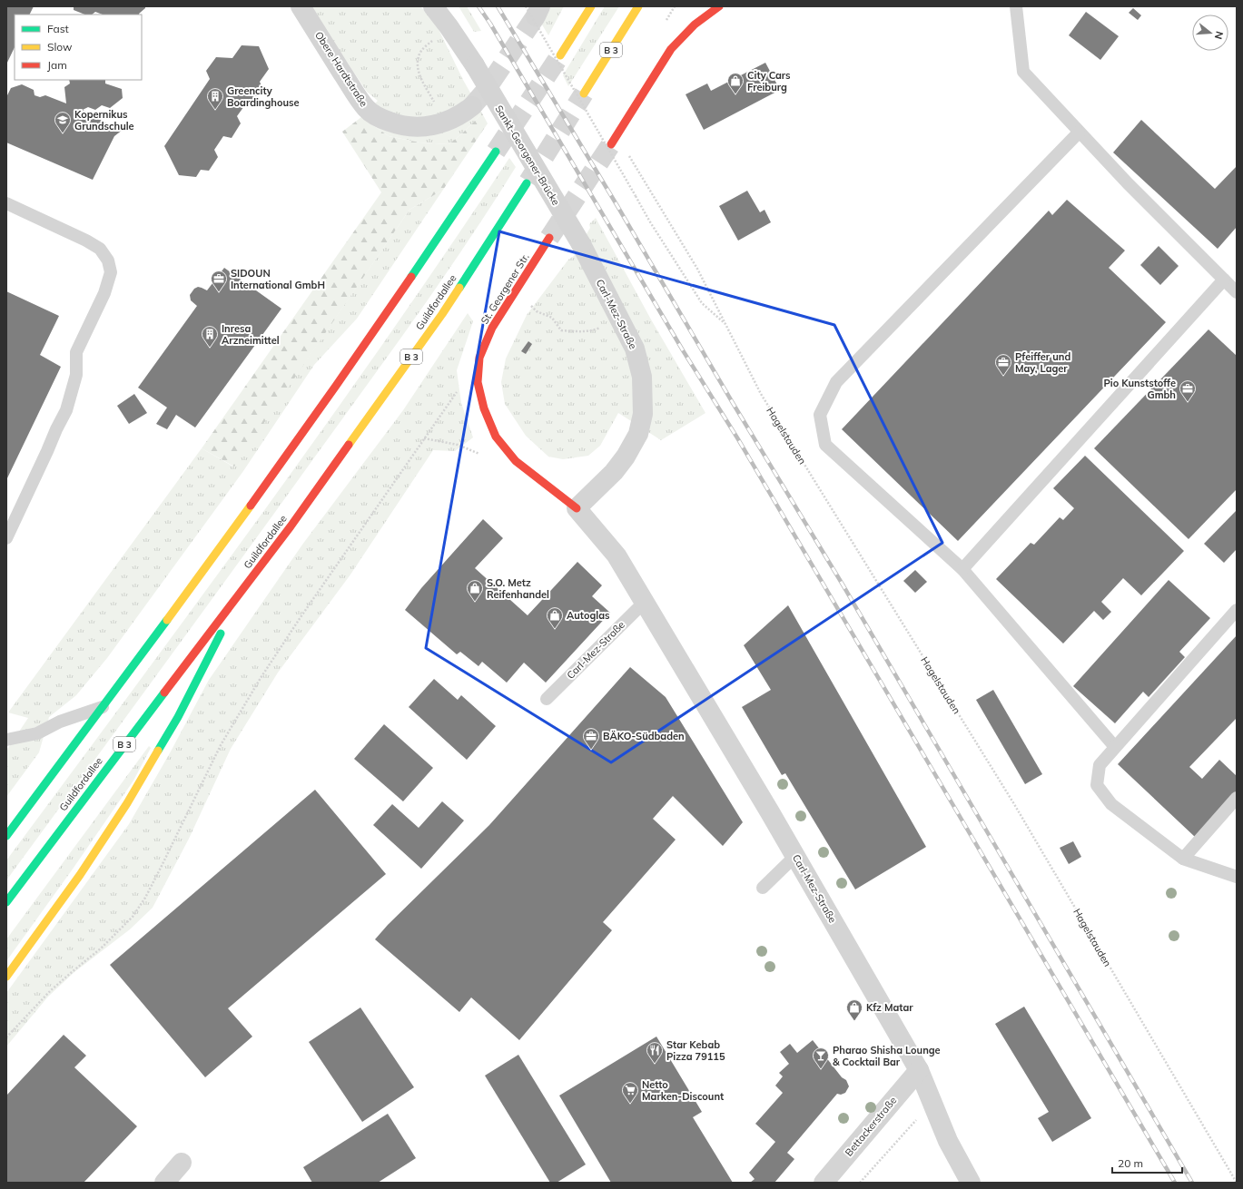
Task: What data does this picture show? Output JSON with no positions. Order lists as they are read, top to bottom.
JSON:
{
  "streets": {
    "main road": ["B 3", "St. Georgener Str.", "Guildfordallee"],
    "street": [
      "Obere Hardtstraße",
      "Sankt-Georgener-Brücke",
      "Carl-Mez-Straße",
      "Bettackerstraße"
    ],
    "path": ["Hagelstauden"]
  },
  "crossings": [
    ["Sankt-Georgener-Brücke", "Carl-Mez-Straße"],
    ["St. Georgener Str.", "Carl-Mez-Straße"],
    ["Carl-Mez-Straße", "Bettackerstraße"]
  ],
  "places": {
    "shop": [
      "City Cars Freiburg",
      "S.O. Metz Reifenhandel",
      "Autoglas",
      "Kfz Matar"
    ],
    "building": ["Greencity Boardinghouse", "Inresa Arzneimittel"],
    "school or university": ["Kopernikus Grundschule"],
    "office": [
      "SIDOUN International GmbH",
      "Pfeiffer und May, Lager",
      "Pio Kunststoffe Gmbh",
      "BÄKO-Südbaden"
    ],
    "restaurant": ["Star Kebab Pizza 79115"],
    "bar": ["Pharao Shisha Lounge & Cocktail Bar"],
    "supermarket": ["Netto Marken-Discount"]
  },
  "legend": ["Fast", "Slow", "Jam"],
  "scale_bar": "20 m",
  "north": "right"
}
